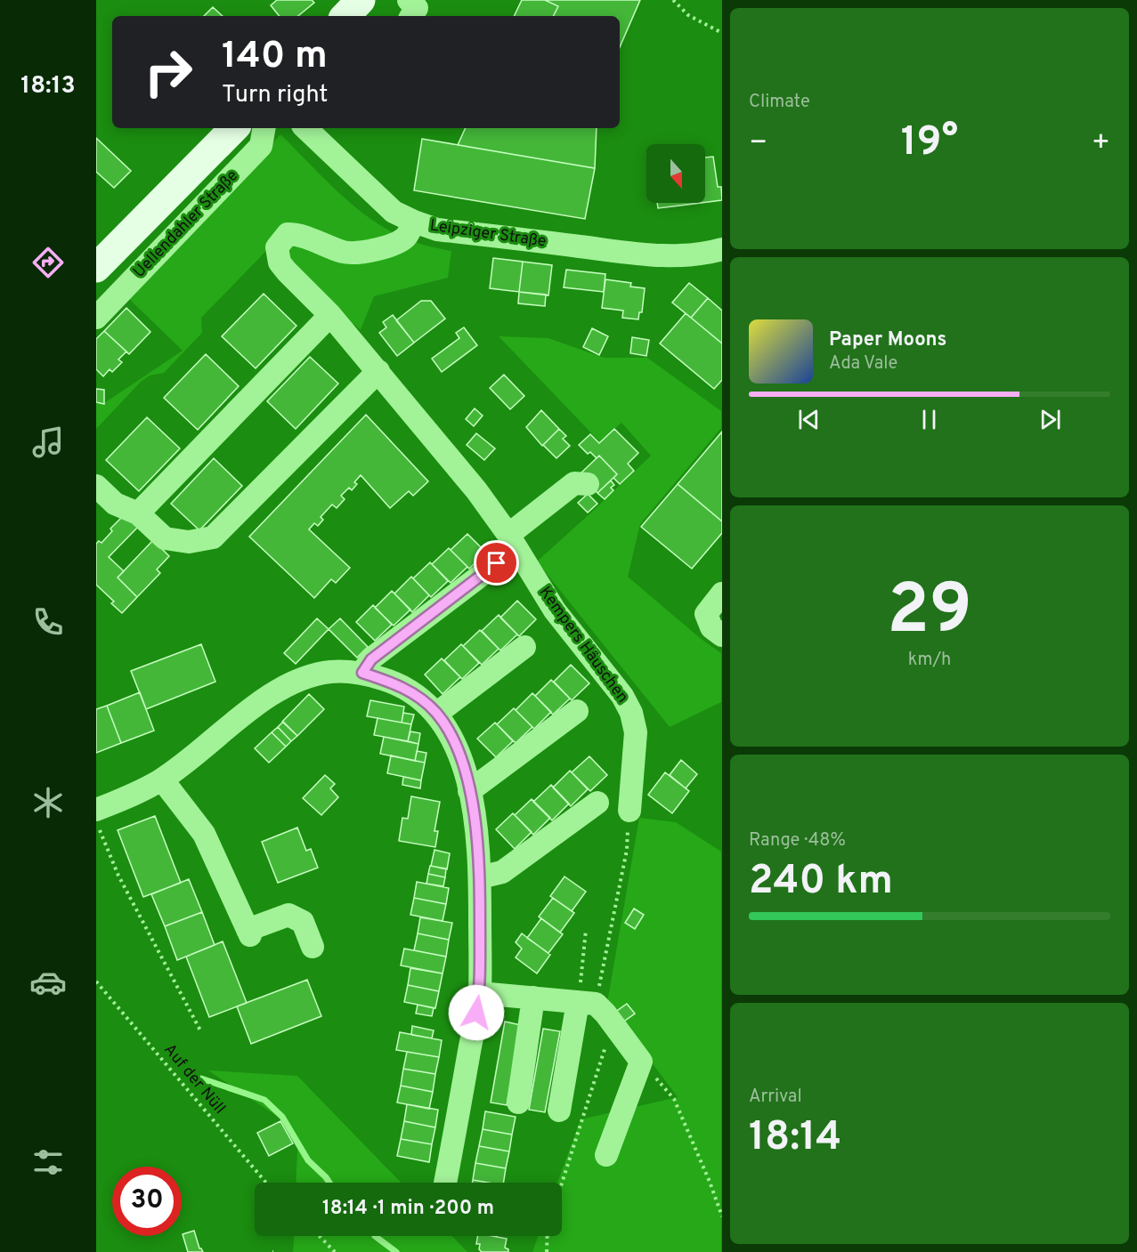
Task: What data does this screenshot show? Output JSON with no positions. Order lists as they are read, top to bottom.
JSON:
{
  "streets": {
    "main road": ["Uellendahler Straße"],
    "street": ["Leipziger Straße", "Kempers Häuschen"],
    "path": ["Auf der Nüll"]
  },
  "crossings": [
    ["Leipziger Straße", "Kempers Häuschen"]
  ],
  "north": "bottom",
  "page": {
    "tabs": "18:13",
    "tile": [
      "Climate",
      ["29", "km/h"],
      ["Range · 48%", "240 km"],
      ["Arrival", "18:14"]
    ],
    "turn": ["140 m", "Turn right"],
    "heat": ["−", "19°", "+"],
    "song": ["Paper Moons", "Ada Vale"],
    "limit": "30",
    "trip": "18:14 · 1 min · 200 m"
  }
}
